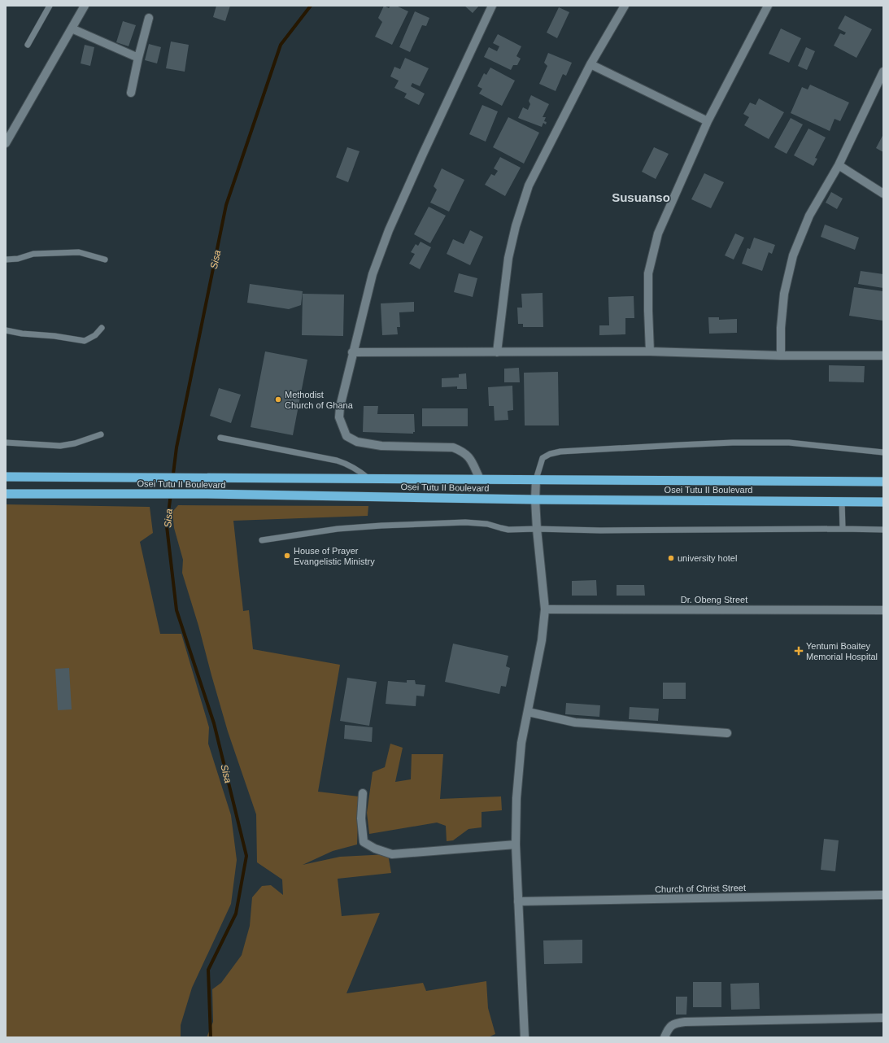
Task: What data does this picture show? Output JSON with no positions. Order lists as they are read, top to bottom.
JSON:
{
  "streets": {
    "highway": ["Osei Tutu II Boulevard"],
    "street": ["Dr. Obeng Street", "Church of Christ Street"]
  },
  "districts": ["Susuanso"],
  "water": ["Sisa"],
  "places": {
    "other": ["Methodist Church of Ghana", "House of Prayer Evangelistic Ministry", "university hotel"],
    "health": ["Yentumi Boaitey Memorial Hospital"]
  }
}
